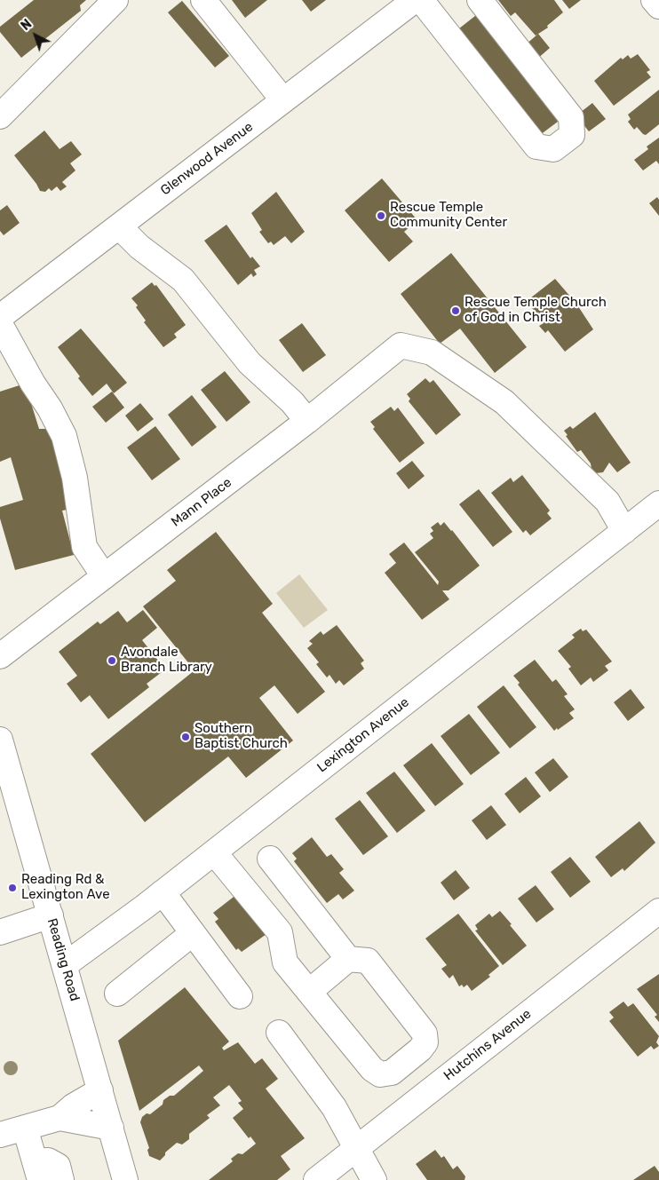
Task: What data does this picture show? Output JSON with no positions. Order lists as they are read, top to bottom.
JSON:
{
  "streets": {
    "street": [
      "Glenwood Avenue",
      "Mann Place",
      "Lexington Avenue",
      "Reading Road",
      "Hutchins Avenue"
    ]
  },
  "crossings": [
    ["Mann Place", "Lexington Avenue"],
    ["Lexington Avenue", "Reading Road"]
  ],
  "places": [
    "Rescue Temple Community Center",
    "Rescue Temple Church of God in Christ",
    "Avondale Branch Library",
    "Southern Baptist Church",
    "Reading Rd & Lexington Ave"
  ],
  "north": "top left"
}
